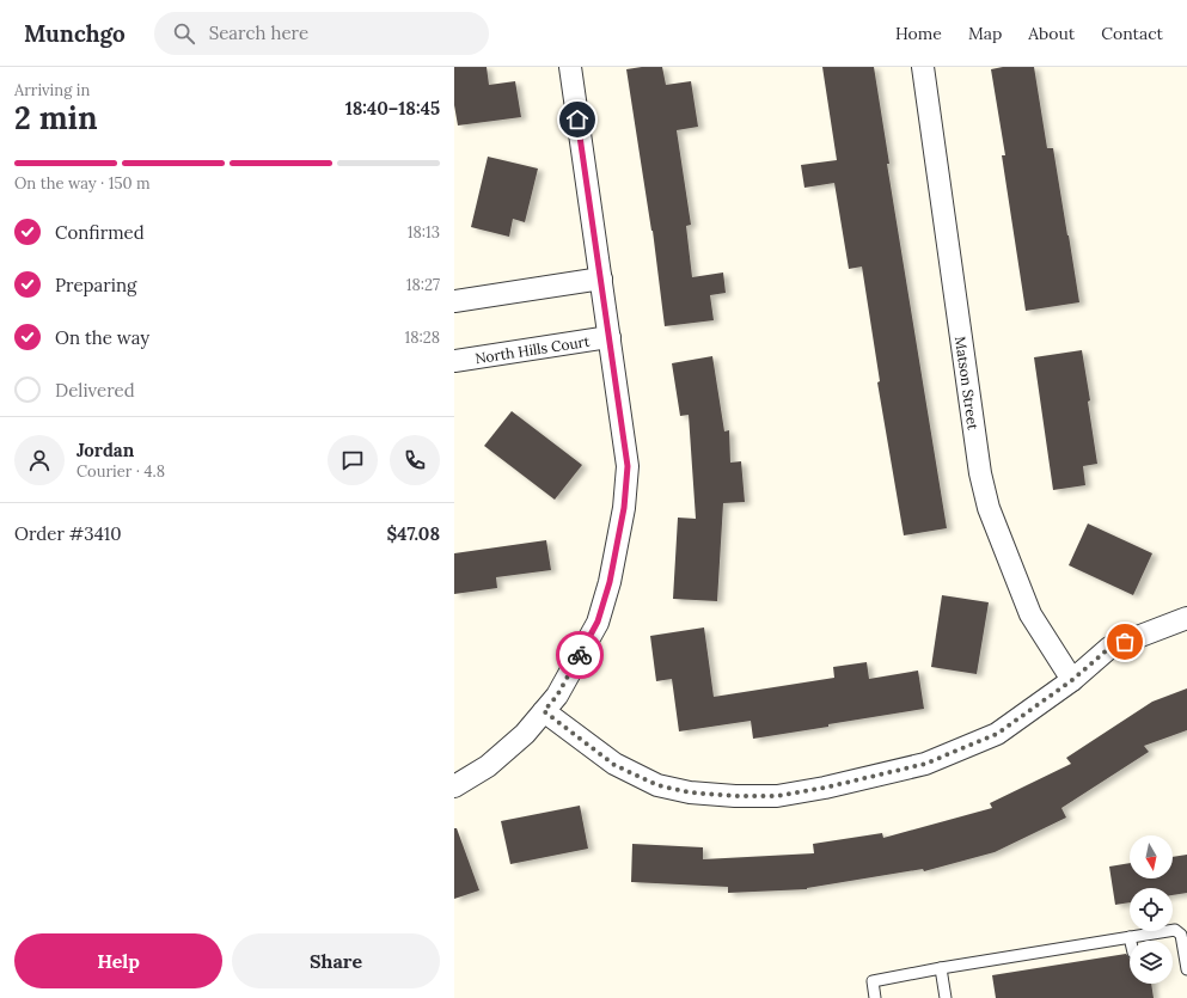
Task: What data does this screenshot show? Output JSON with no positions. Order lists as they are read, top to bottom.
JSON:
{
  "streets": {
    "street": ["North Hills Court", "Matson Street"]
  },
  "north": "bottom",
  "page": {
    "header": "Munchgo",
    "search": "Search here",
    "nav": [
      "Home",
      "Map",
      "About",
      "Contact"
    ],
    "heading": ["2 min", "Arriving in", "18:40–18:45"],
    "panel": [
      "Jordan",
      "Courier · 4.8",
      "Order #3410",
      "$47.08"
    ],
    "bar": "On the way · 150 m",
    "list": [
      ["Confirmed", "18:13"],
      ["Preparing", "18:27"],
      ["On the way", "18:28"],
      "Delivered"
    ],
    "buttons": ["Help", "Share"]
  }
}
